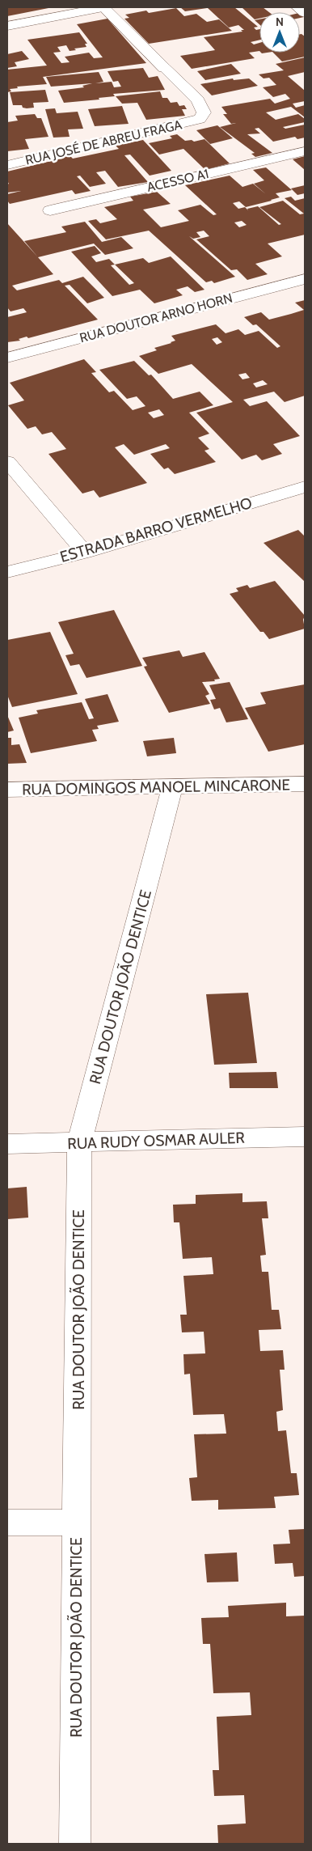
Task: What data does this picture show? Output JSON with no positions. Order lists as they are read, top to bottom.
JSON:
{
  "streets": {
    "street": [
      "RUA JOSÉ DE ABREU FRAGA",
      "ACESSO A1",
      "RUA DOUTOR ARNO HORN",
      "ESTRADA BARRO VERMELHO",
      "RUA DOMINGOS MANOEL MINCARONE",
      "RUA DOUTOR JOÃO DENTICE",
      "RUA RUDY OSMAR AULER"
    ]
  },
  "crossings": [
    ["RUA DOMINGOS MANOEL MINCARONE", "RUA DOUTOR JOÃO DENTICE"],
    ["RUA DOUTOR JOÃO DENTICE", "RUA RUDY OSMAR AULER"]
  ],
  "north": "top"
}
